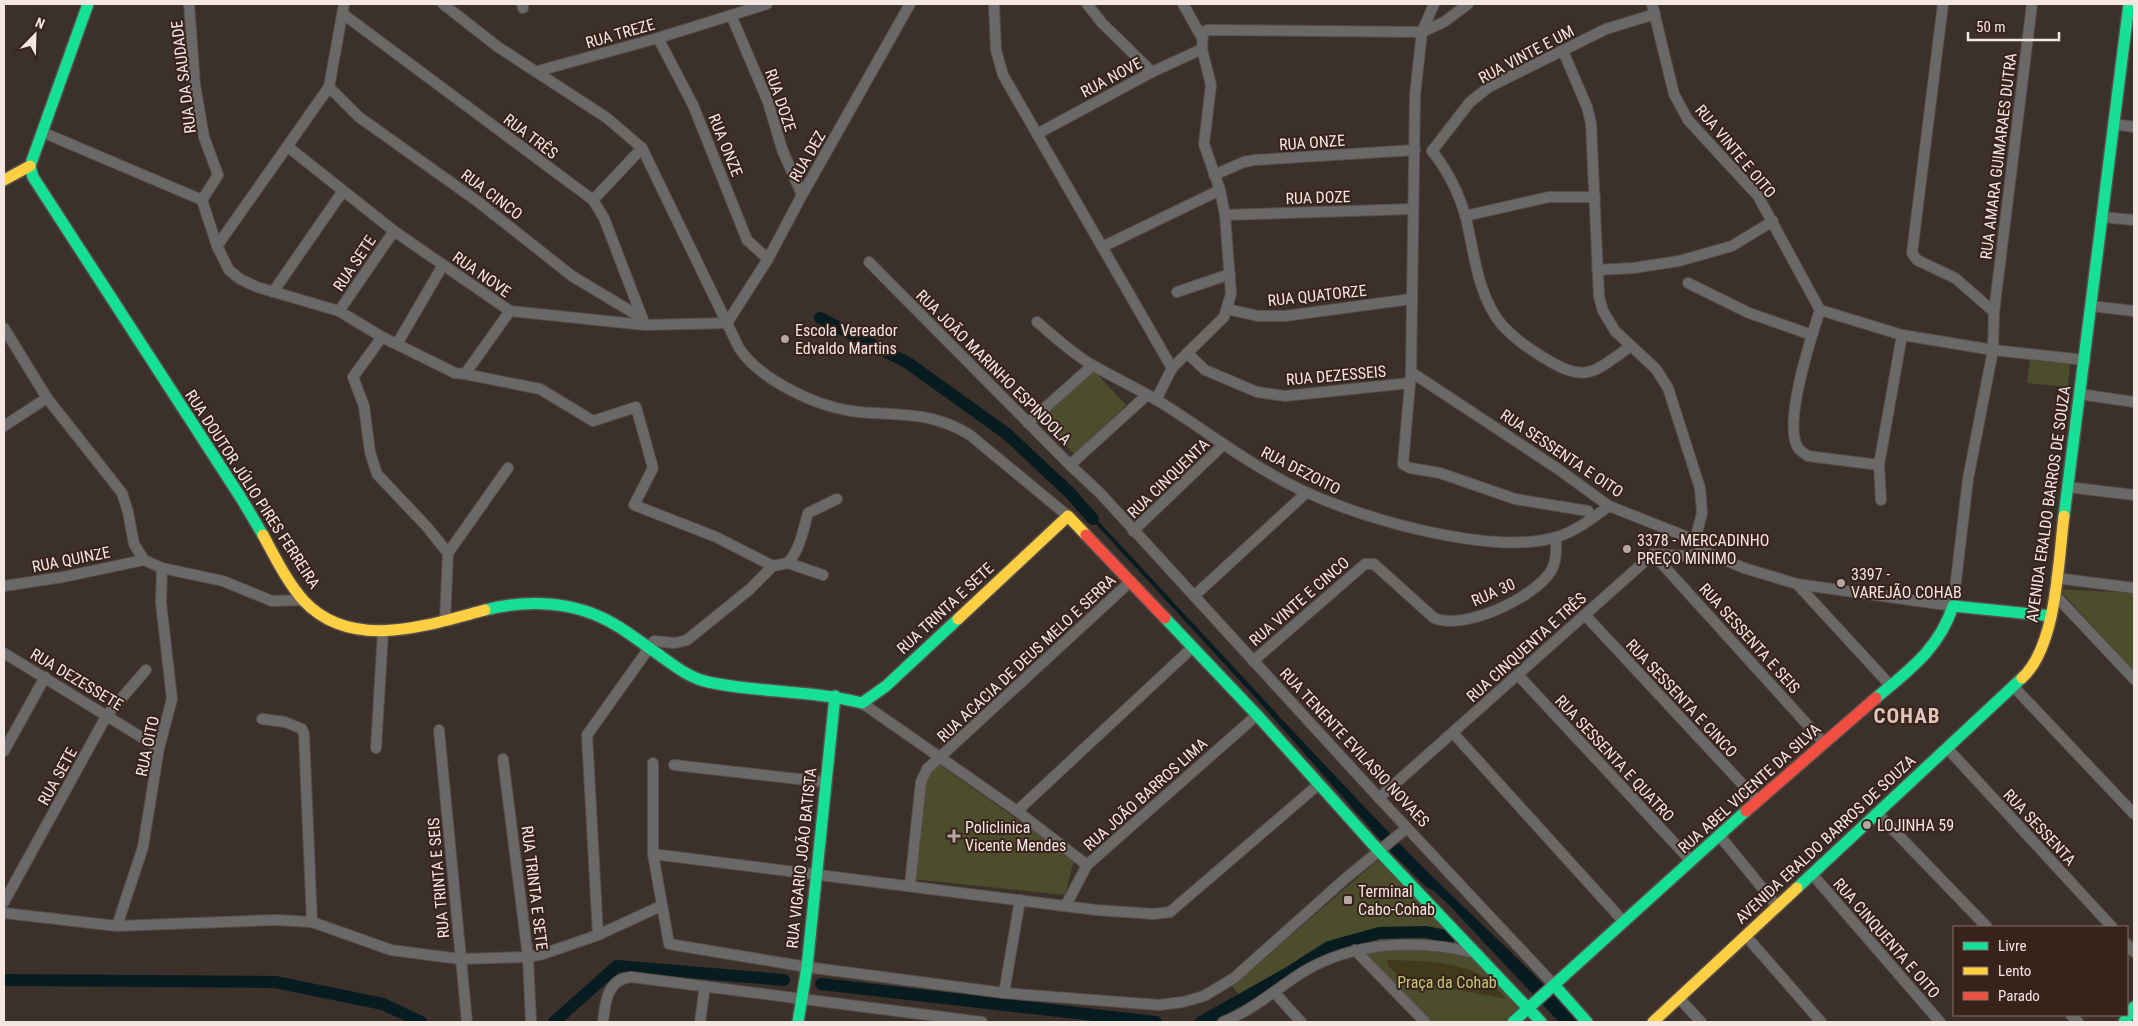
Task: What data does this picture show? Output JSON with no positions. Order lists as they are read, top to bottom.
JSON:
{
  "streets": {
    "street": [
      "RUA TREZE",
      "RUA VINTE E UM",
      "RUA DA SAUDADE",
      "RUA NOVE",
      "RUA DOZE",
      "RUA TRÊS",
      "RUA ONZE",
      "RUA VINTE E OITO",
      "RUA DEZ",
      "RUA AMARA GUIMARAES DUTRA",
      "RUA CINCO",
      "RUA SETE",
      "RUA QUATORZE",
      "RUA JOÃO MARINHO ESPINDOLA",
      "RUA DEZESSEIS",
      "RUA SESSENTA E OITO",
      "RUA DEZOITO",
      "RUA CINQUENTA",
      "RUA DOUTOR JÚLIO PIRES FERREIRA",
      "AVENIDA ERALDO BARROS DE SOUZA",
      "RUA QUINZE",
      "RUA 30",
      "RUA VINTE E CINCO",
      "RUA TRINTA E SETE",
      "RUA SESSENTA E SEIS",
      "RUA CINQUENTA E TRÊS",
      "RUA ACACIA DE DEUS MELO E SERRA",
      "RUA DEZESSETE",
      "RUA SESSENTA E CINCO",
      "RUA OITO",
      "RUA TENENTE EVILASIO NOVAES",
      "RUA SESSENTA E QUATRO",
      "RUA ABEL VICENTE DA SILVA",
      "RUA JOÃO BARROS LIMA",
      "RUA SESSENTA",
      "RUA VIGARIO JOÃO BATISTA",
      "RUA TRINTA E SEIS",
      "RUA CINQUENTA E OITO"
    ]
  },
  "crossings": [
    ["RUA TREZE", "RUA DOZE"],
    ["RUA TREZE", "RUA ONZE"],
    ["RUA VINTE E UM", "RUA ONZE"],
    ["RUA VINTE E UM", "RUA VINTE E OITO"],
    ["RUA NOVE", "RUA TRÊS"],
    ["RUA NOVE", "RUA DEZ"],
    ["RUA NOVE", "RUA CINCO"],
    ["RUA NOVE", "RUA SETE"],
    ["RUA DOZE", "RUA DEZ"],
    ["RUA TRÊS", "RUA CINCO"],
    ["RUA ONZE", "RUA DEZ"],
    ["RUA SETE", "RUA DEZESSETE"],
    ["RUA JOÃO MARINHO ESPINDOLA", "RUA TENENTE EVILASIO NOVAES"],
    ["RUA SESSENTA E OITO", "RUA DEZOITO"],
    ["RUA SESSENTA E OITO", "AVENIDA ERALDO BARROS DE SOUZA"],
    ["RUA SESSENTA E OITO", "RUA ABEL VICENTE DA SILVA"],
    ["RUA DEZOITO", "RUA CINQUENTA"],
    ["RUA DEZOITO", "RUA 30"],
    ["RUA CINQUENTA", "RUA TENENTE EVILASIO NOVAES"],
    ["RUA DOUTOR JÚLIO PIRES FERREIRA", "RUA VIGARIO JOÃO BATISTA"],
    ["AVENIDA ERALDO BARROS DE SOUZA", "RUA SESSENTA"],
    ["AVENIDA ERALDO BARROS DE SOUZA", "RUA CINQUENTA E OITO"],
    ["RUA 30", "RUA VINTE E CINCO"],
    ["RUA VINTE E CINCO", "RUA TENENTE EVILASIO NOVAES"],
    ["RUA SESSENTA E SEIS", "RUA CINQUENTA E TRÊS"],
    ["RUA SESSENTA E SEIS", "RUA ABEL VICENTE DA SILVA"],
    ["RUA CINQUENTA E TRÊS", "RUA SESSENTA E CINCO"],
    ["RUA CINQUENTA E TRÊS", "RUA TENENTE EVILASIO NOVAES"],
    ["RUA CINQUENTA E TRÊS", "RUA SESSENTA E QUATRO"],
    ["RUA DEZESSETE", "RUA OITO"],
    ["RUA SESSENTA E CINCO", "RUA ABEL VICENTE DA SILVA"],
    ["RUA TENENTE EVILASIO NOVAES", "RUA ABEL VICENTE DA SILVA"],
    ["RUA SESSENTA E QUATRO", "RUA ABEL VICENTE DA SILVA"]
  ],
  "districts": ["COHAB"],
  "parks": ["Praça da Cohab"],
  "places": {
    "other": [
      "Escola Vereador Edvaldo Martins",
      "3378 - MERCADINHO PREÇO MINIMO",
      "3397 - VAREJÃO COHAB",
      "LOJINHA 59"
    ],
    "health": ["Policlinica Vicente Mendes"],
    "transit": ["Terminal Cabo-Cohab"]
  },
  "legend": ["Livre", "Lento", "Parado"],
  "scale_bar": "50 m",
  "north": "top right"
}
